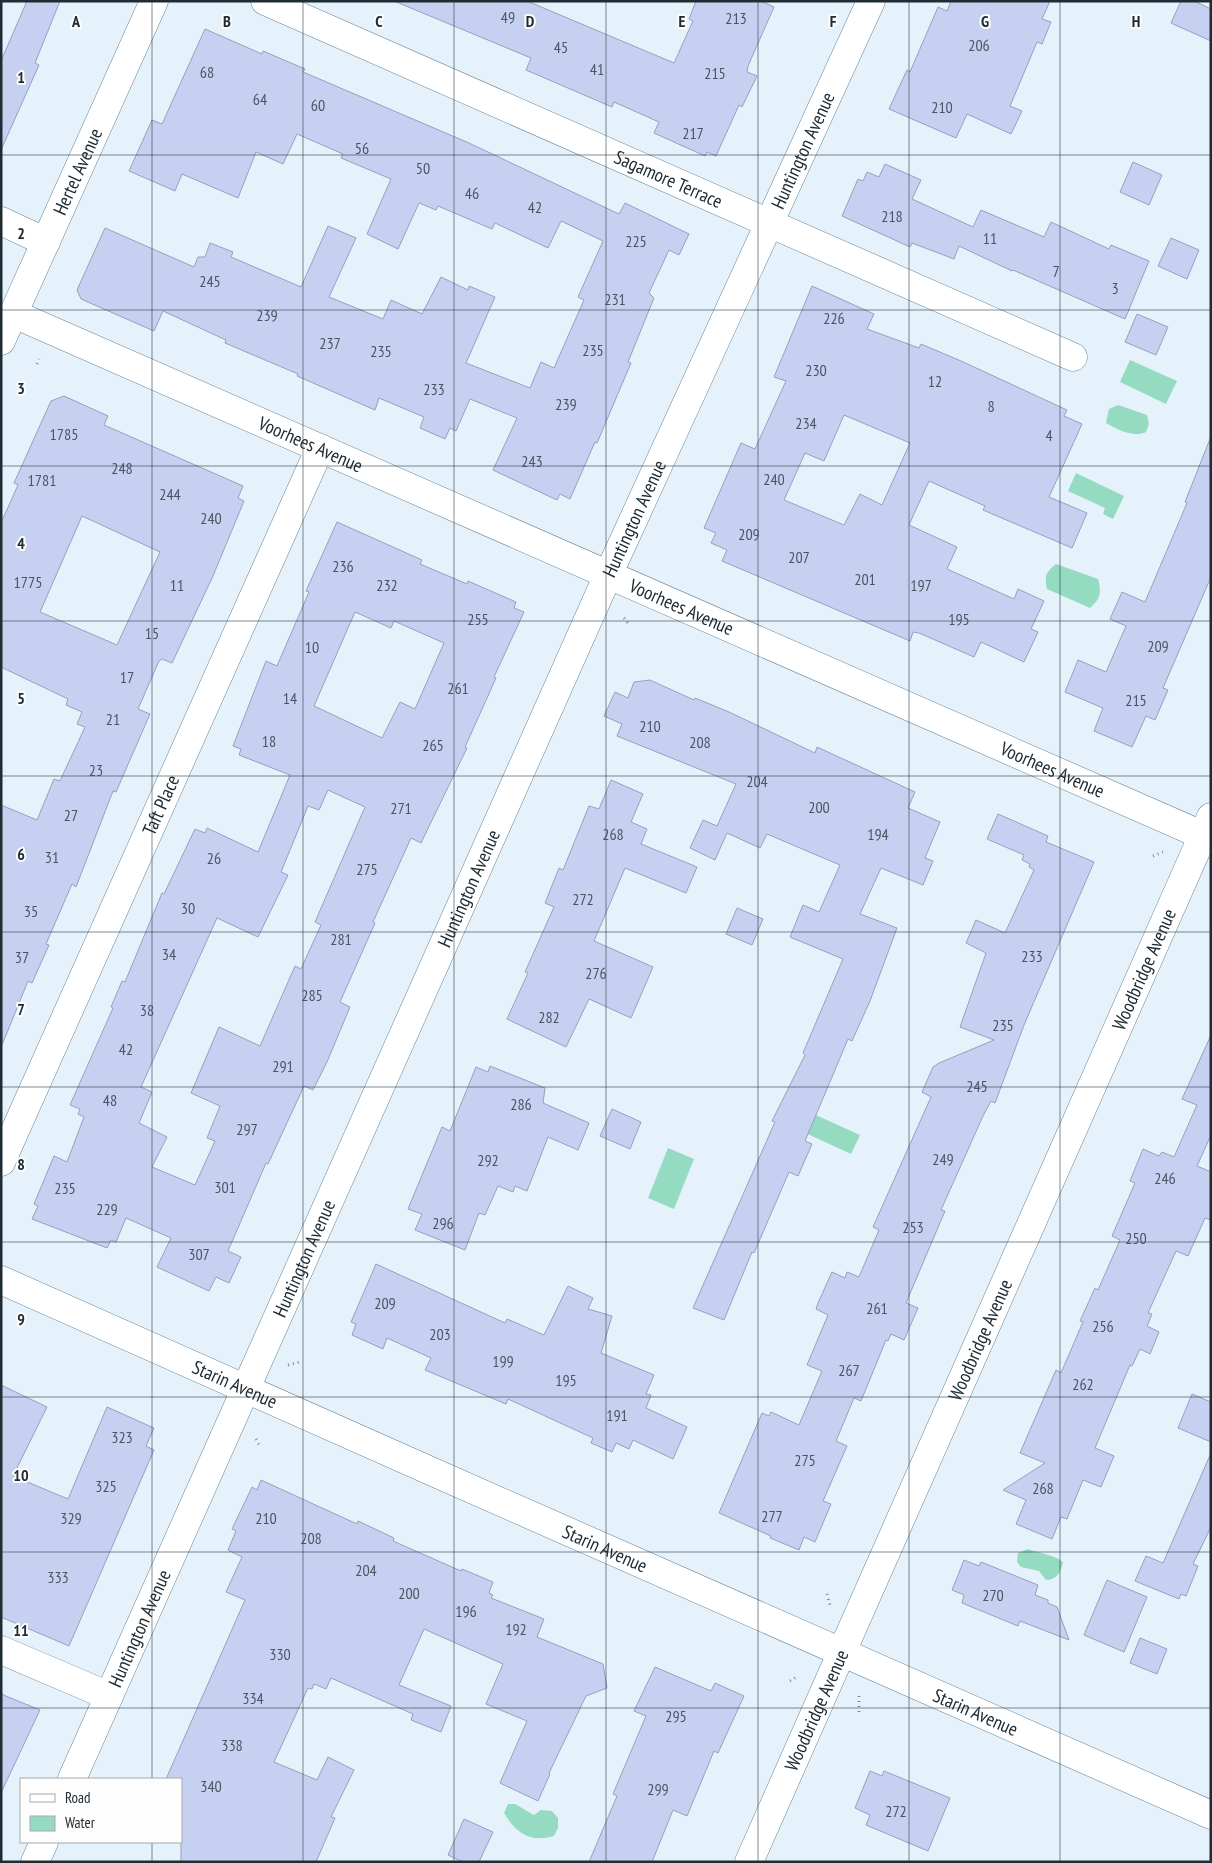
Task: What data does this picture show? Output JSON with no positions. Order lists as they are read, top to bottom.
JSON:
{
  "streets": {
    "street": [
      "Huntington Avenue",
      "Hertel Avenue",
      "Sagamore Terrace",
      "Voorhees Avenue",
      "Taft Place",
      "Woodbridge Avenue",
      "Starin Avenue"
    ]
  },
  "crossings": [
    ["Huntington Avenue", "Sagamore Terrace"],
    ["Huntington Avenue", "Voorhees Avenue"],
    ["Huntington Avenue", "Starin Avenue"],
    ["Hertel Avenue", "Voorhees Avenue"],
    ["Voorhees Avenue", "Taft Place"],
    ["Voorhees Avenue", "Woodbridge Avenue"],
    ["Woodbridge Avenue", "Starin Avenue"]
  ],
  "house_numbers": [
    "49",
    "213",
    "206",
    "45",
    "41",
    "68",
    "215",
    "64",
    "60",
    "210",
    "217",
    "56",
    "50",
    "46",
    "42",
    "218",
    "11",
    "225",
    "7",
    "245",
    "3",
    "231",
    "239",
    "226",
    "237",
    "235",
    "235",
    "230",
    "12",
    "233",
    "239",
    "8",
    "234",
    "1785",
    "4",
    "243",
    "248",
    "240",
    "1781",
    "244",
    "240",
    "209",
    "207",
    "236",
    "201",
    "1775",
    "11",
    "232",
    "197",
    "255",
    "195",
    "15",
    "209",
    "10",
    "17",
    "261",
    "14",
    "215",
    "21",
    "210",
    "18",
    "208",
    "265",
    "23",
    "204",
    "200",
    "271",
    "27",
    "268",
    "194",
    "31",
    "26",
    "275",
    "272",
    "30",
    "35",
    "281",
    "34",
    "233",
    "37",
    "276",
    "285",
    "38",
    "282",
    "235",
    "42",
    "291",
    "245",
    "48",
    "286",
    "297",
    "249",
    "292",
    "246",
    "301",
    "235",
    "229",
    "296",
    "253",
    "250",
    "307",
    "209",
    "261",
    "256",
    "203",
    "199",
    "267",
    "195",
    "262",
    "191",
    "323",
    "275",
    "325",
    "268",
    "277",
    "329",
    "210",
    "208",
    "204",
    "333",
    "200",
    "270",
    "196",
    "192",
    "330",
    "334",
    "295",
    "338",
    "340",
    "299",
    "272"
  ],
  "legend": ["Road", "Water"],
  "grid": {
    "columns": [
      "A",
      "B",
      "C",
      "D",
      "E",
      "F",
      "G",
      "H"
    ],
    "rows": [
      "1",
      "2",
      "3",
      "4",
      "5",
      "6",
      "7",
      "8",
      "9",
      "10",
      "11"
    ]
  }
}
